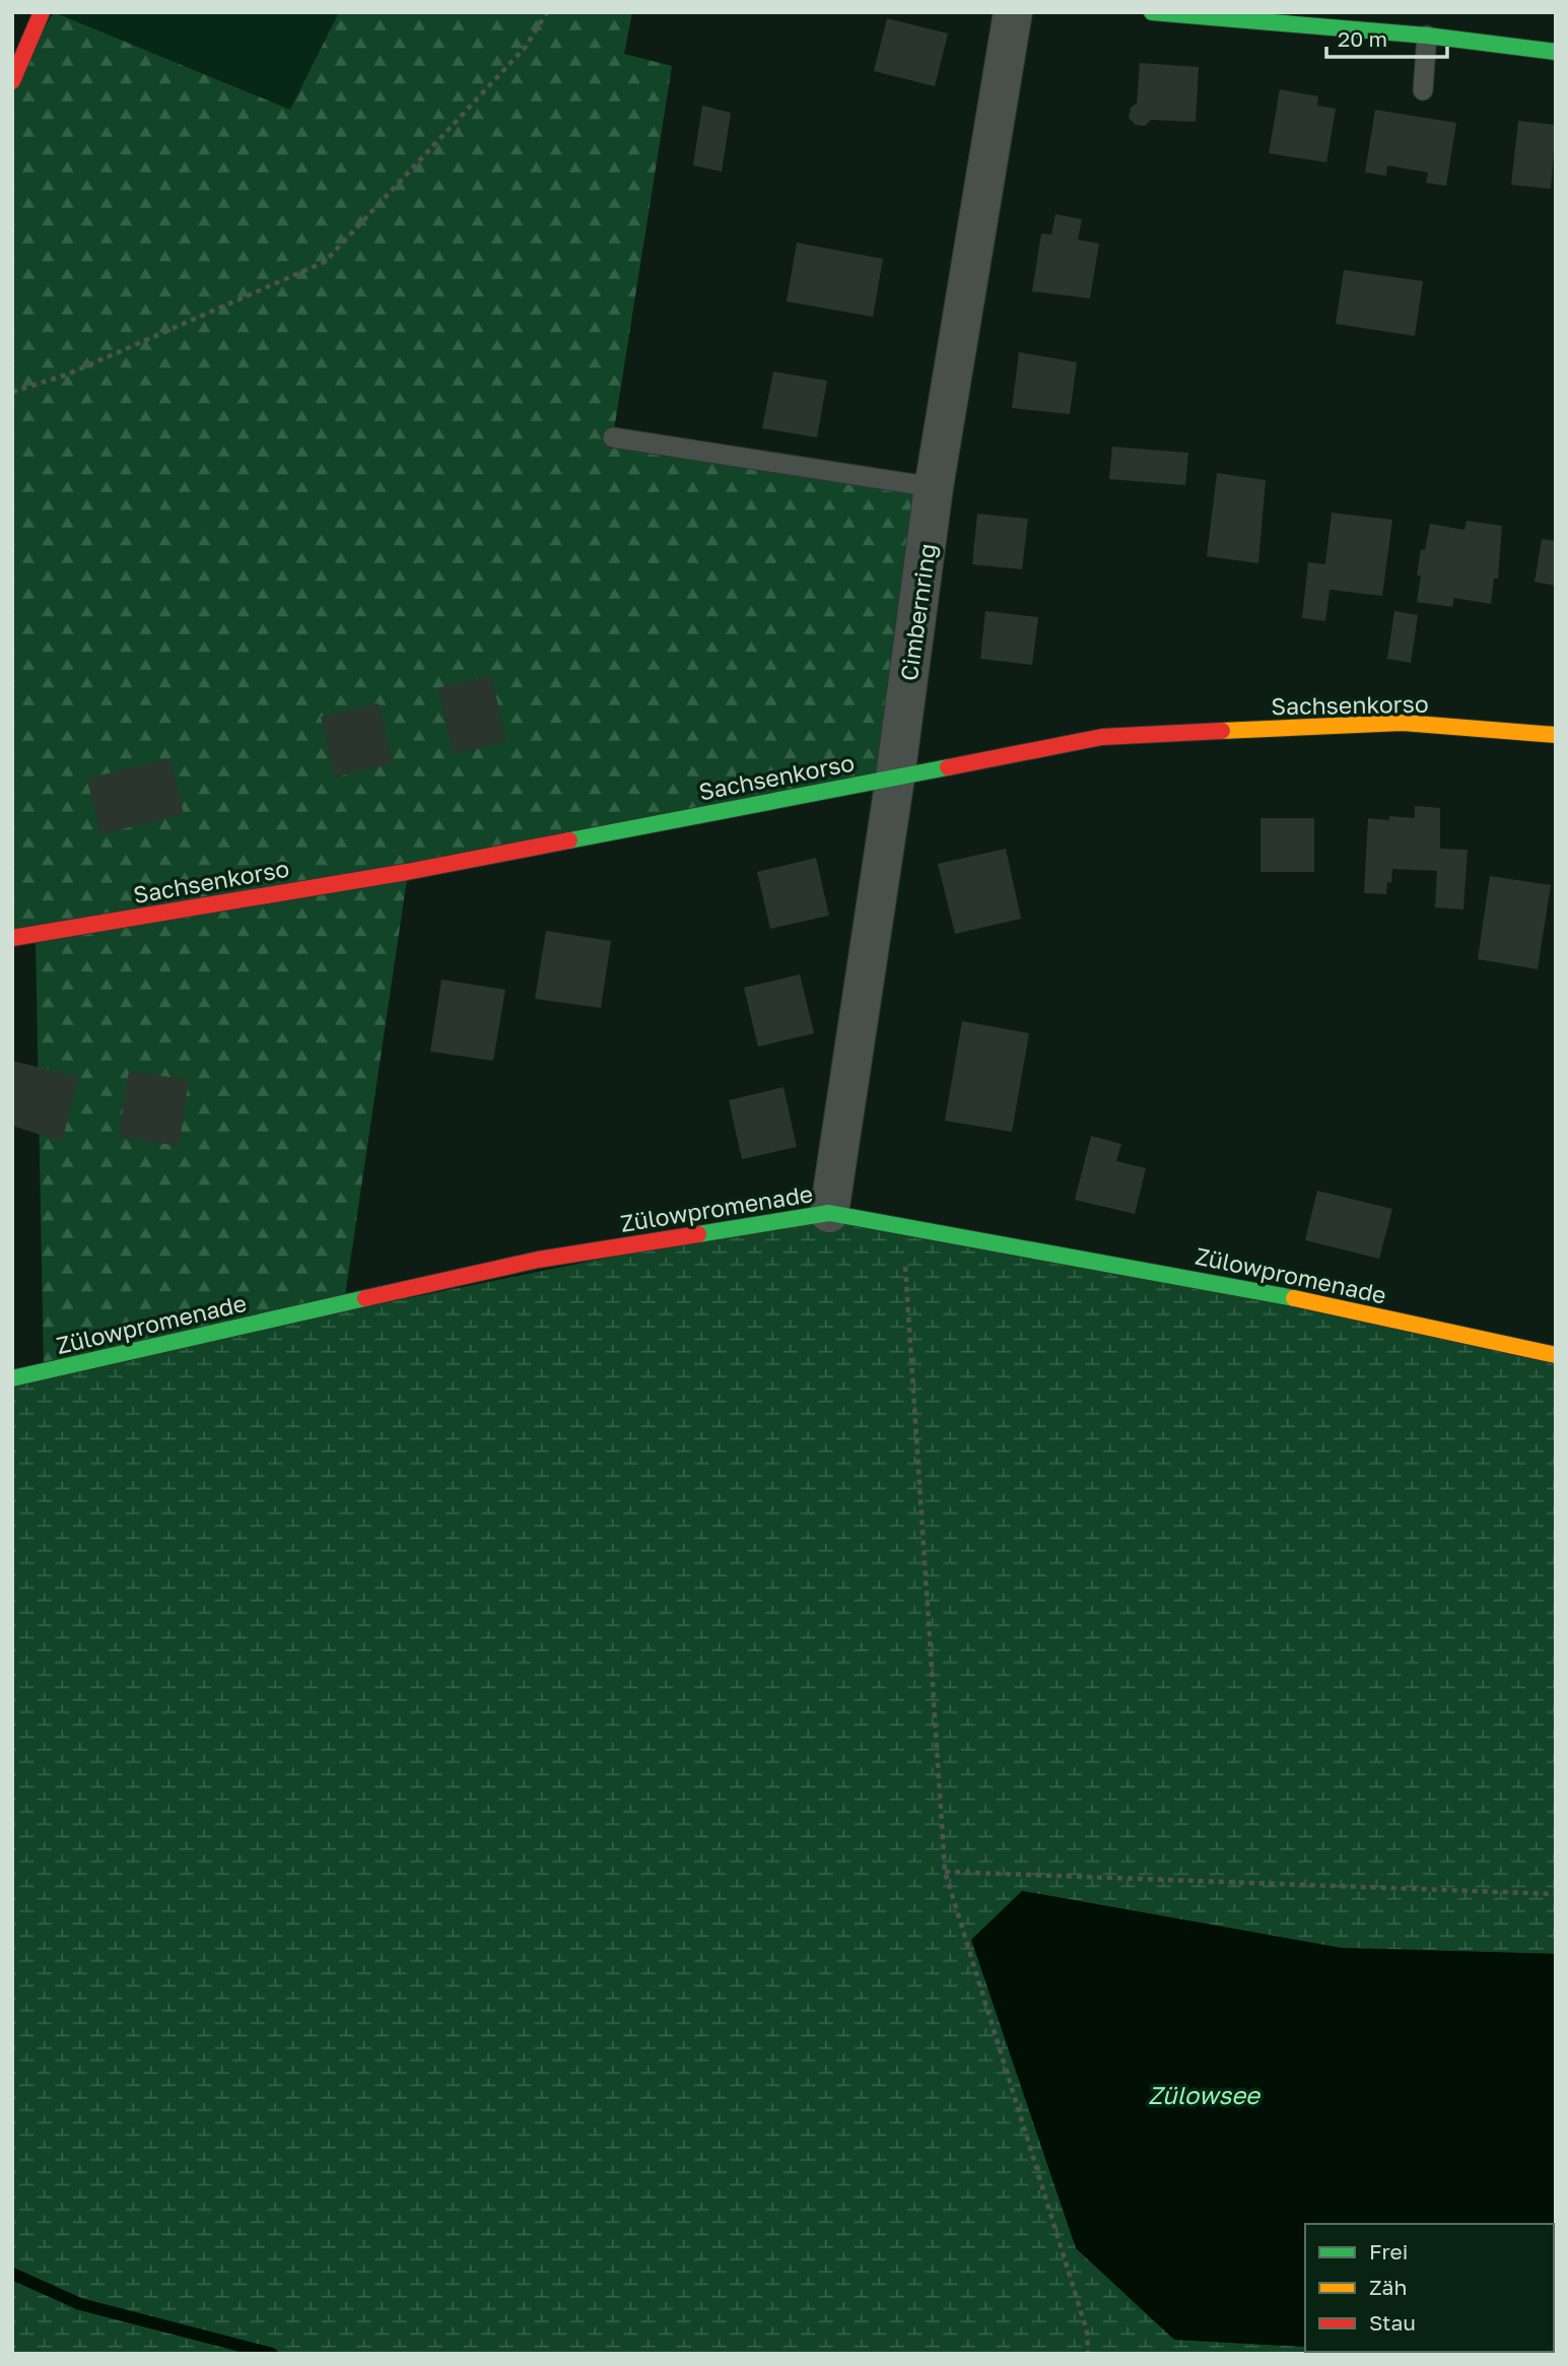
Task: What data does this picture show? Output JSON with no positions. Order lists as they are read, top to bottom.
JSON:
{
  "streets": {
    "street": ["Cimbernring", "Sachsenkorso", "Zülowpromenade"]
  },
  "crossings": [
    ["Cimbernring", "Sachsenkorso"],
    ["Cimbernring", "Zülowpromenade"]
  ],
  "water": ["Zülowsee"],
  "legend": ["Frei", "Zäh", "Stau"],
  "scale_bar": "20 m"
}
